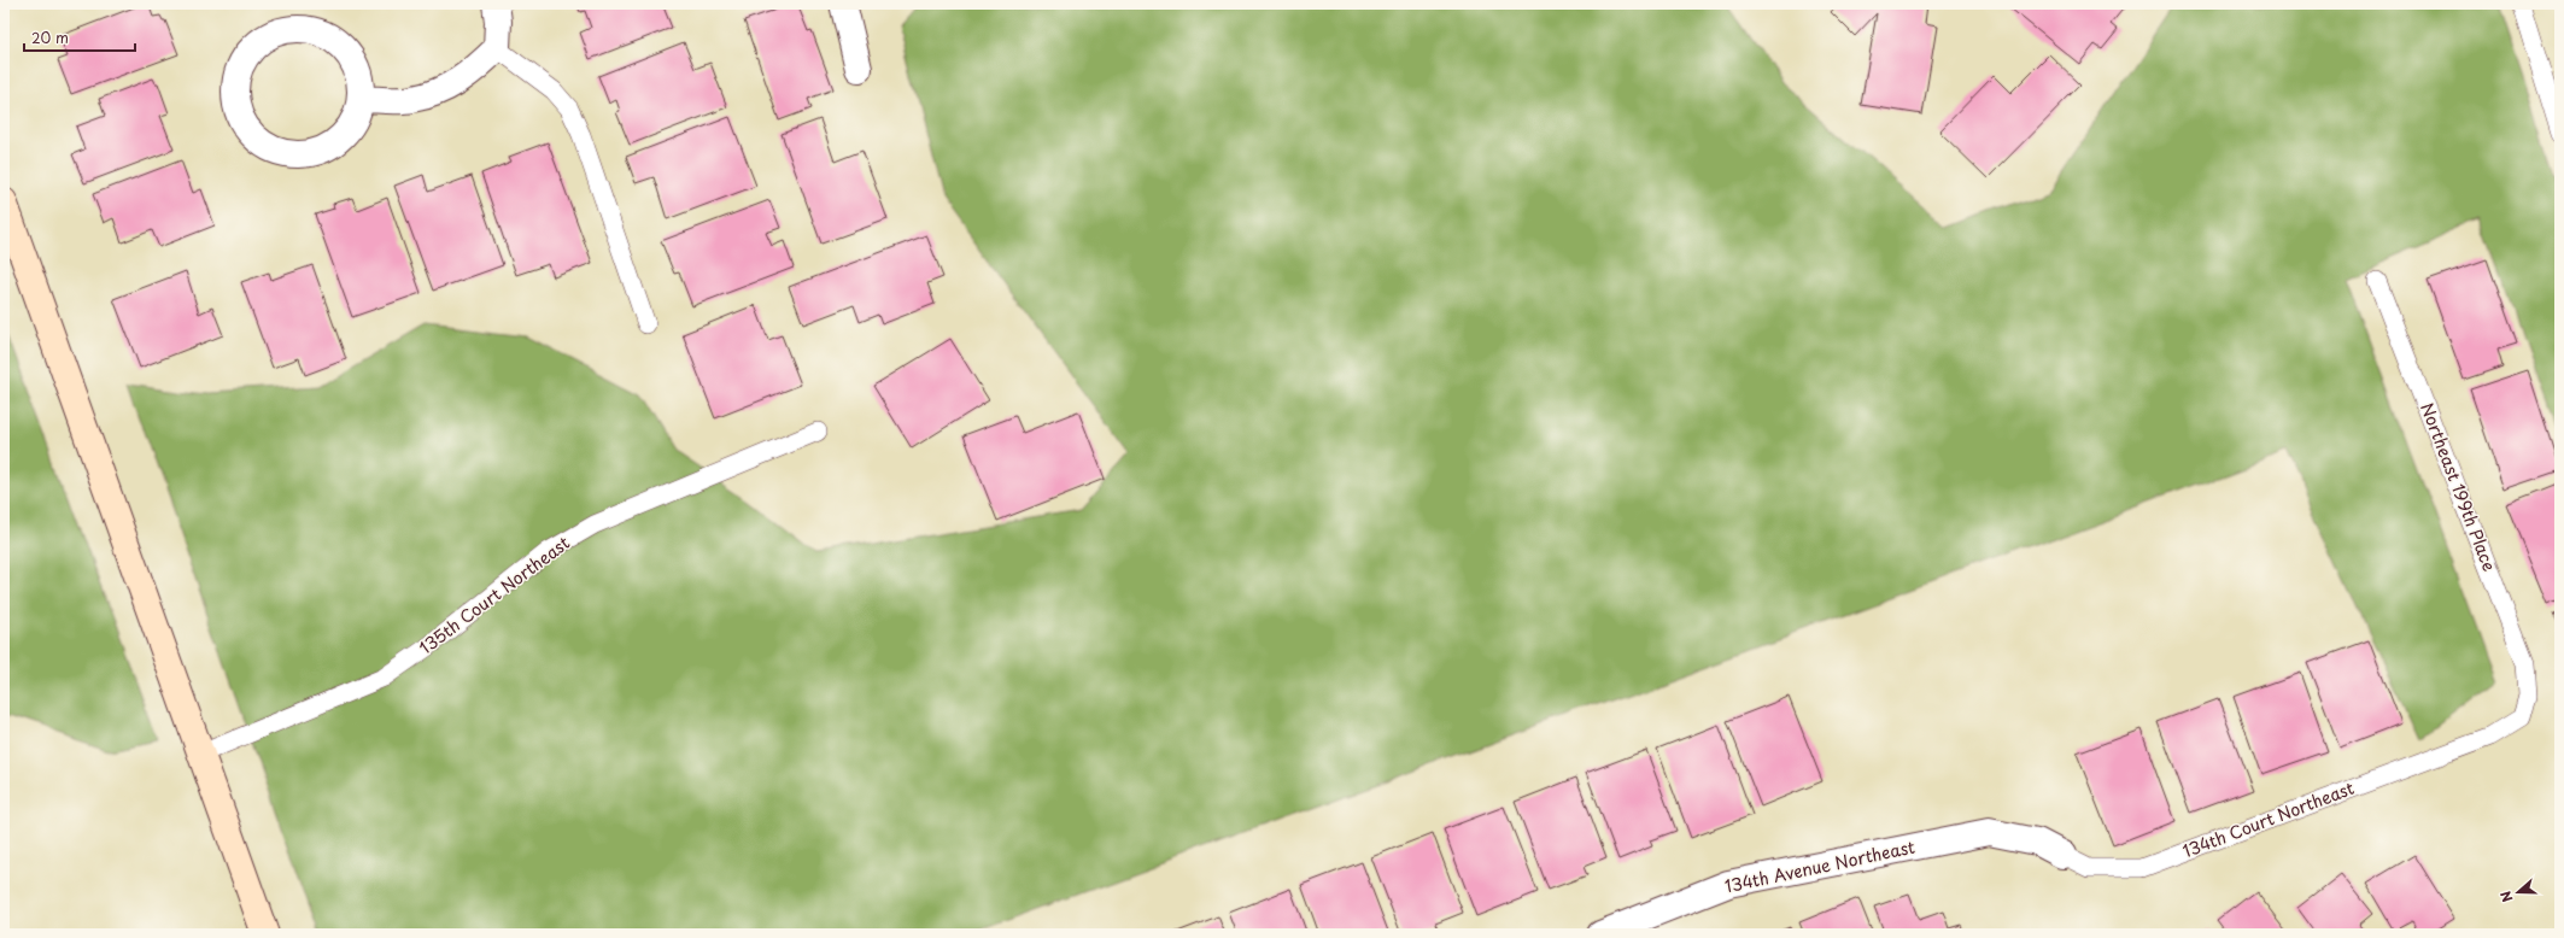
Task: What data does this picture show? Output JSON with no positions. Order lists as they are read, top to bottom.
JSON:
{
  "streets": {
    "street": ["134th Court Northeast", "134th Avenue Northeast"],
    "lane": ["Northeast 199th Place", "135th Court Northeast"]
  },
  "crossings": [
    ["Northeast 199th Place", "134th Court Northeast"],
    ["134th Court Northeast", "134th Avenue Northeast"]
  ],
  "scale_bar": "20 m",
  "north": "left"
}
